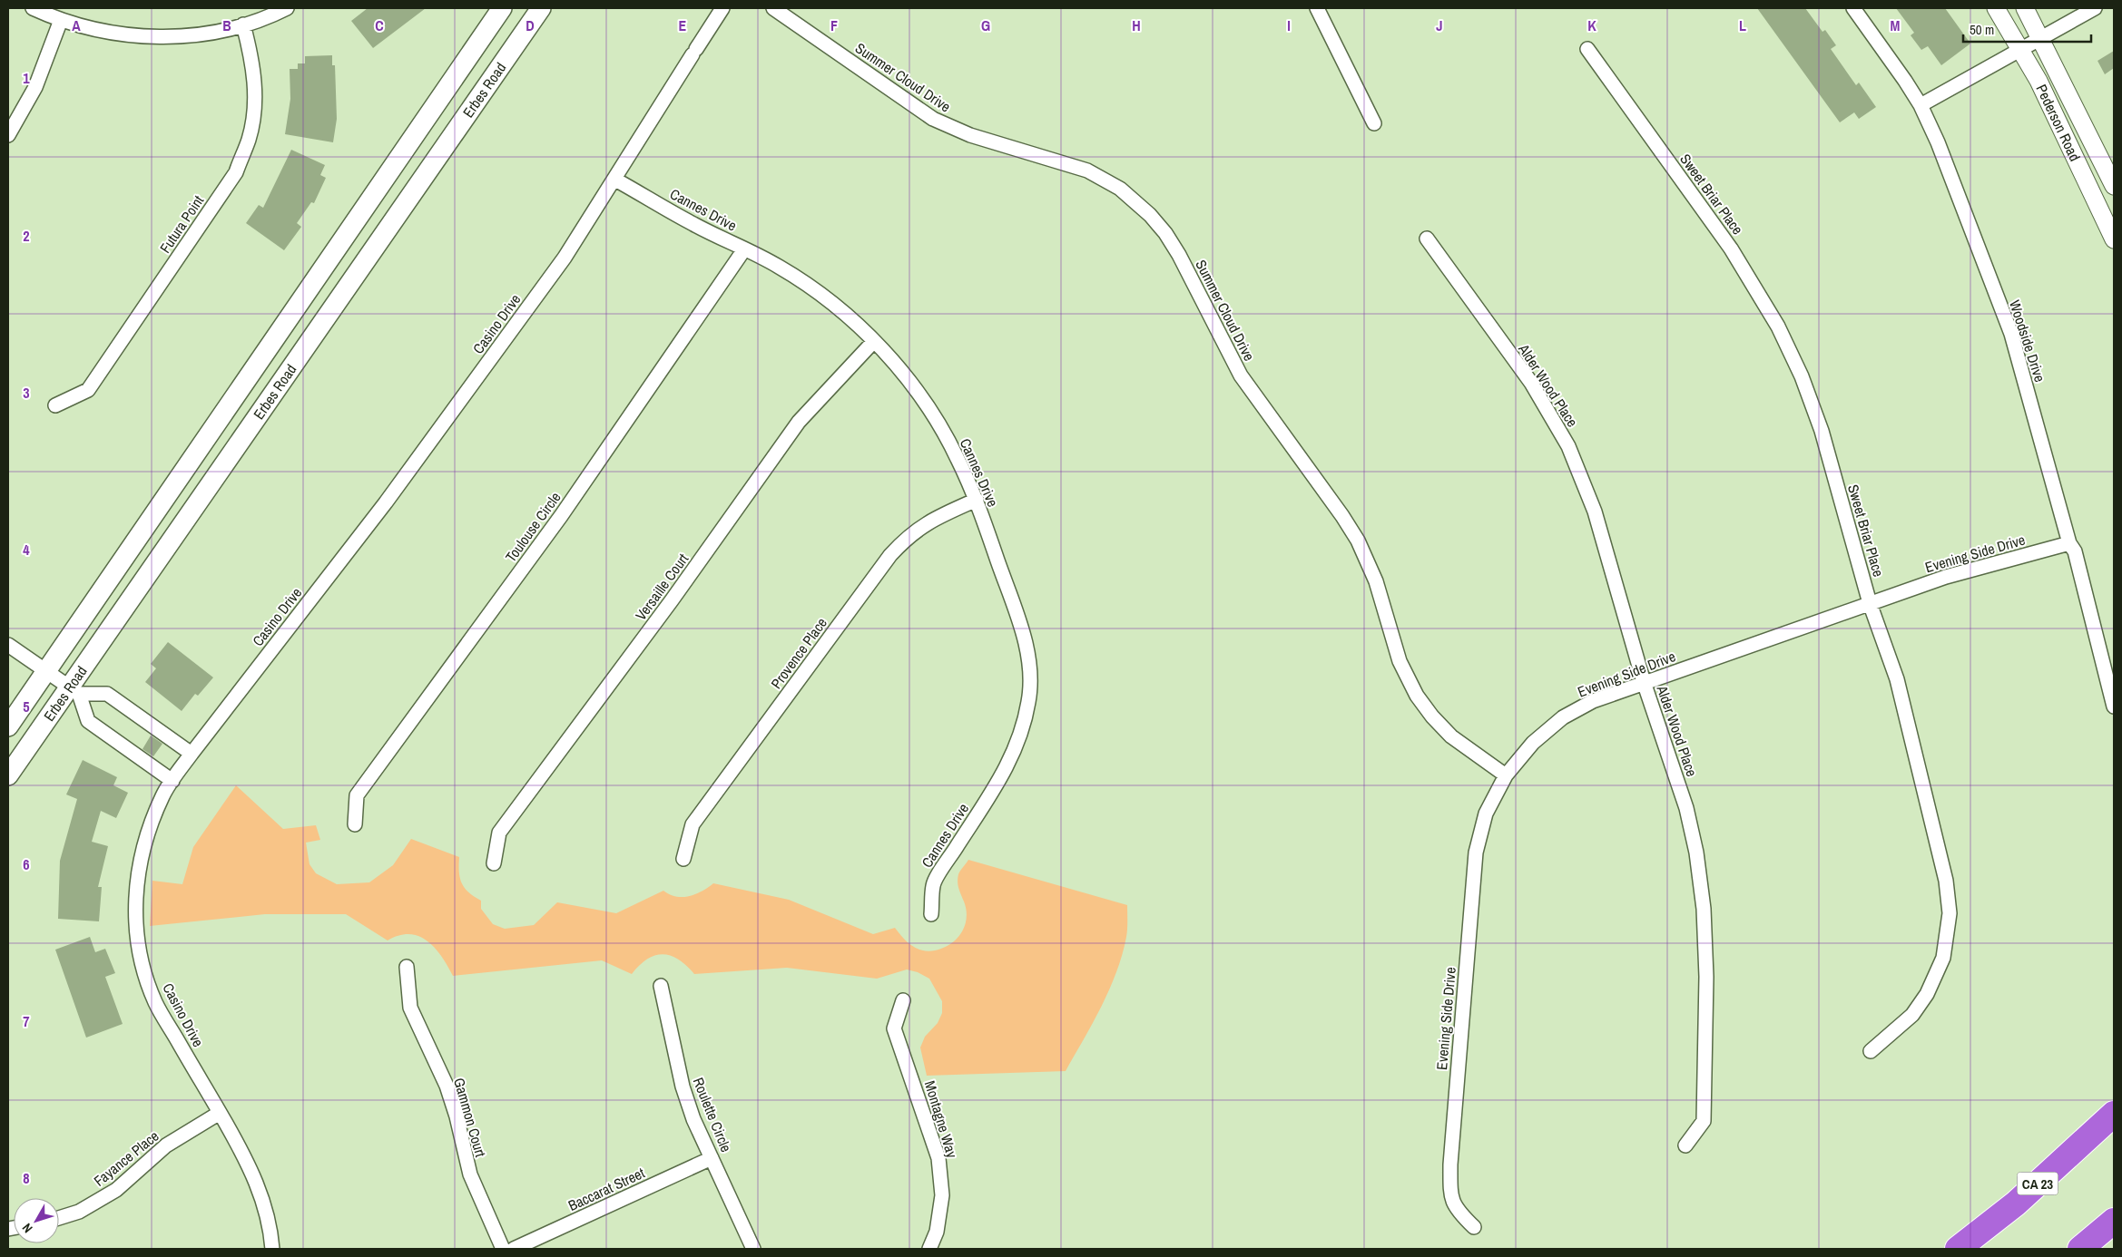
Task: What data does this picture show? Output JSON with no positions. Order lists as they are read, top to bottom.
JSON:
{
  "streets": {
    "highway": ["CA 23"],
    "main road": ["Erbes Road"],
    "street": [
      "Summer Cloud Drive",
      "Pederson Road",
      "Sweet Briar Place",
      "Cannes Drive",
      "Futura Point",
      "Casino Drive",
      "Woodside Drive",
      "Alder Wood Place",
      "Toulouse Circle",
      "Evening Side Drive",
      "Versaille Court",
      "Provence Place",
      "Roulette Circle",
      "Gammon Court",
      "Montagne Way",
      "Fayance Place",
      "Baccarat Street"
    ]
  },
  "crossings": [
    ["Summer Cloud Drive", "Evening Side Drive"],
    ["Sweet Briar Place", "Evening Side Drive"],
    ["Cannes Drive", "Casino Drive"],
    ["Cannes Drive", "Toulouse Circle"],
    ["Cannes Drive", "Versaille Court"],
    ["Cannes Drive", "Provence Place"],
    ["Casino Drive", "Fayance Place"],
    ["Woodside Drive", "Evening Side Drive"],
    ["Alder Wood Place", "Evening Side Drive"],
    ["Roulette Circle", "Baccarat Street"]
  ],
  "scale_bar": "50 m",
  "north": "bottom left",
  "grid": {
    "columns": [
      "A",
      "B",
      "C",
      "D",
      "E",
      "F",
      "G",
      "H",
      "I",
      "J",
      "K",
      "L",
      "M"
    ],
    "rows": [
      "1",
      "2",
      "3",
      "4",
      "5",
      "6",
      "7",
      "8"
    ]
  }
}
